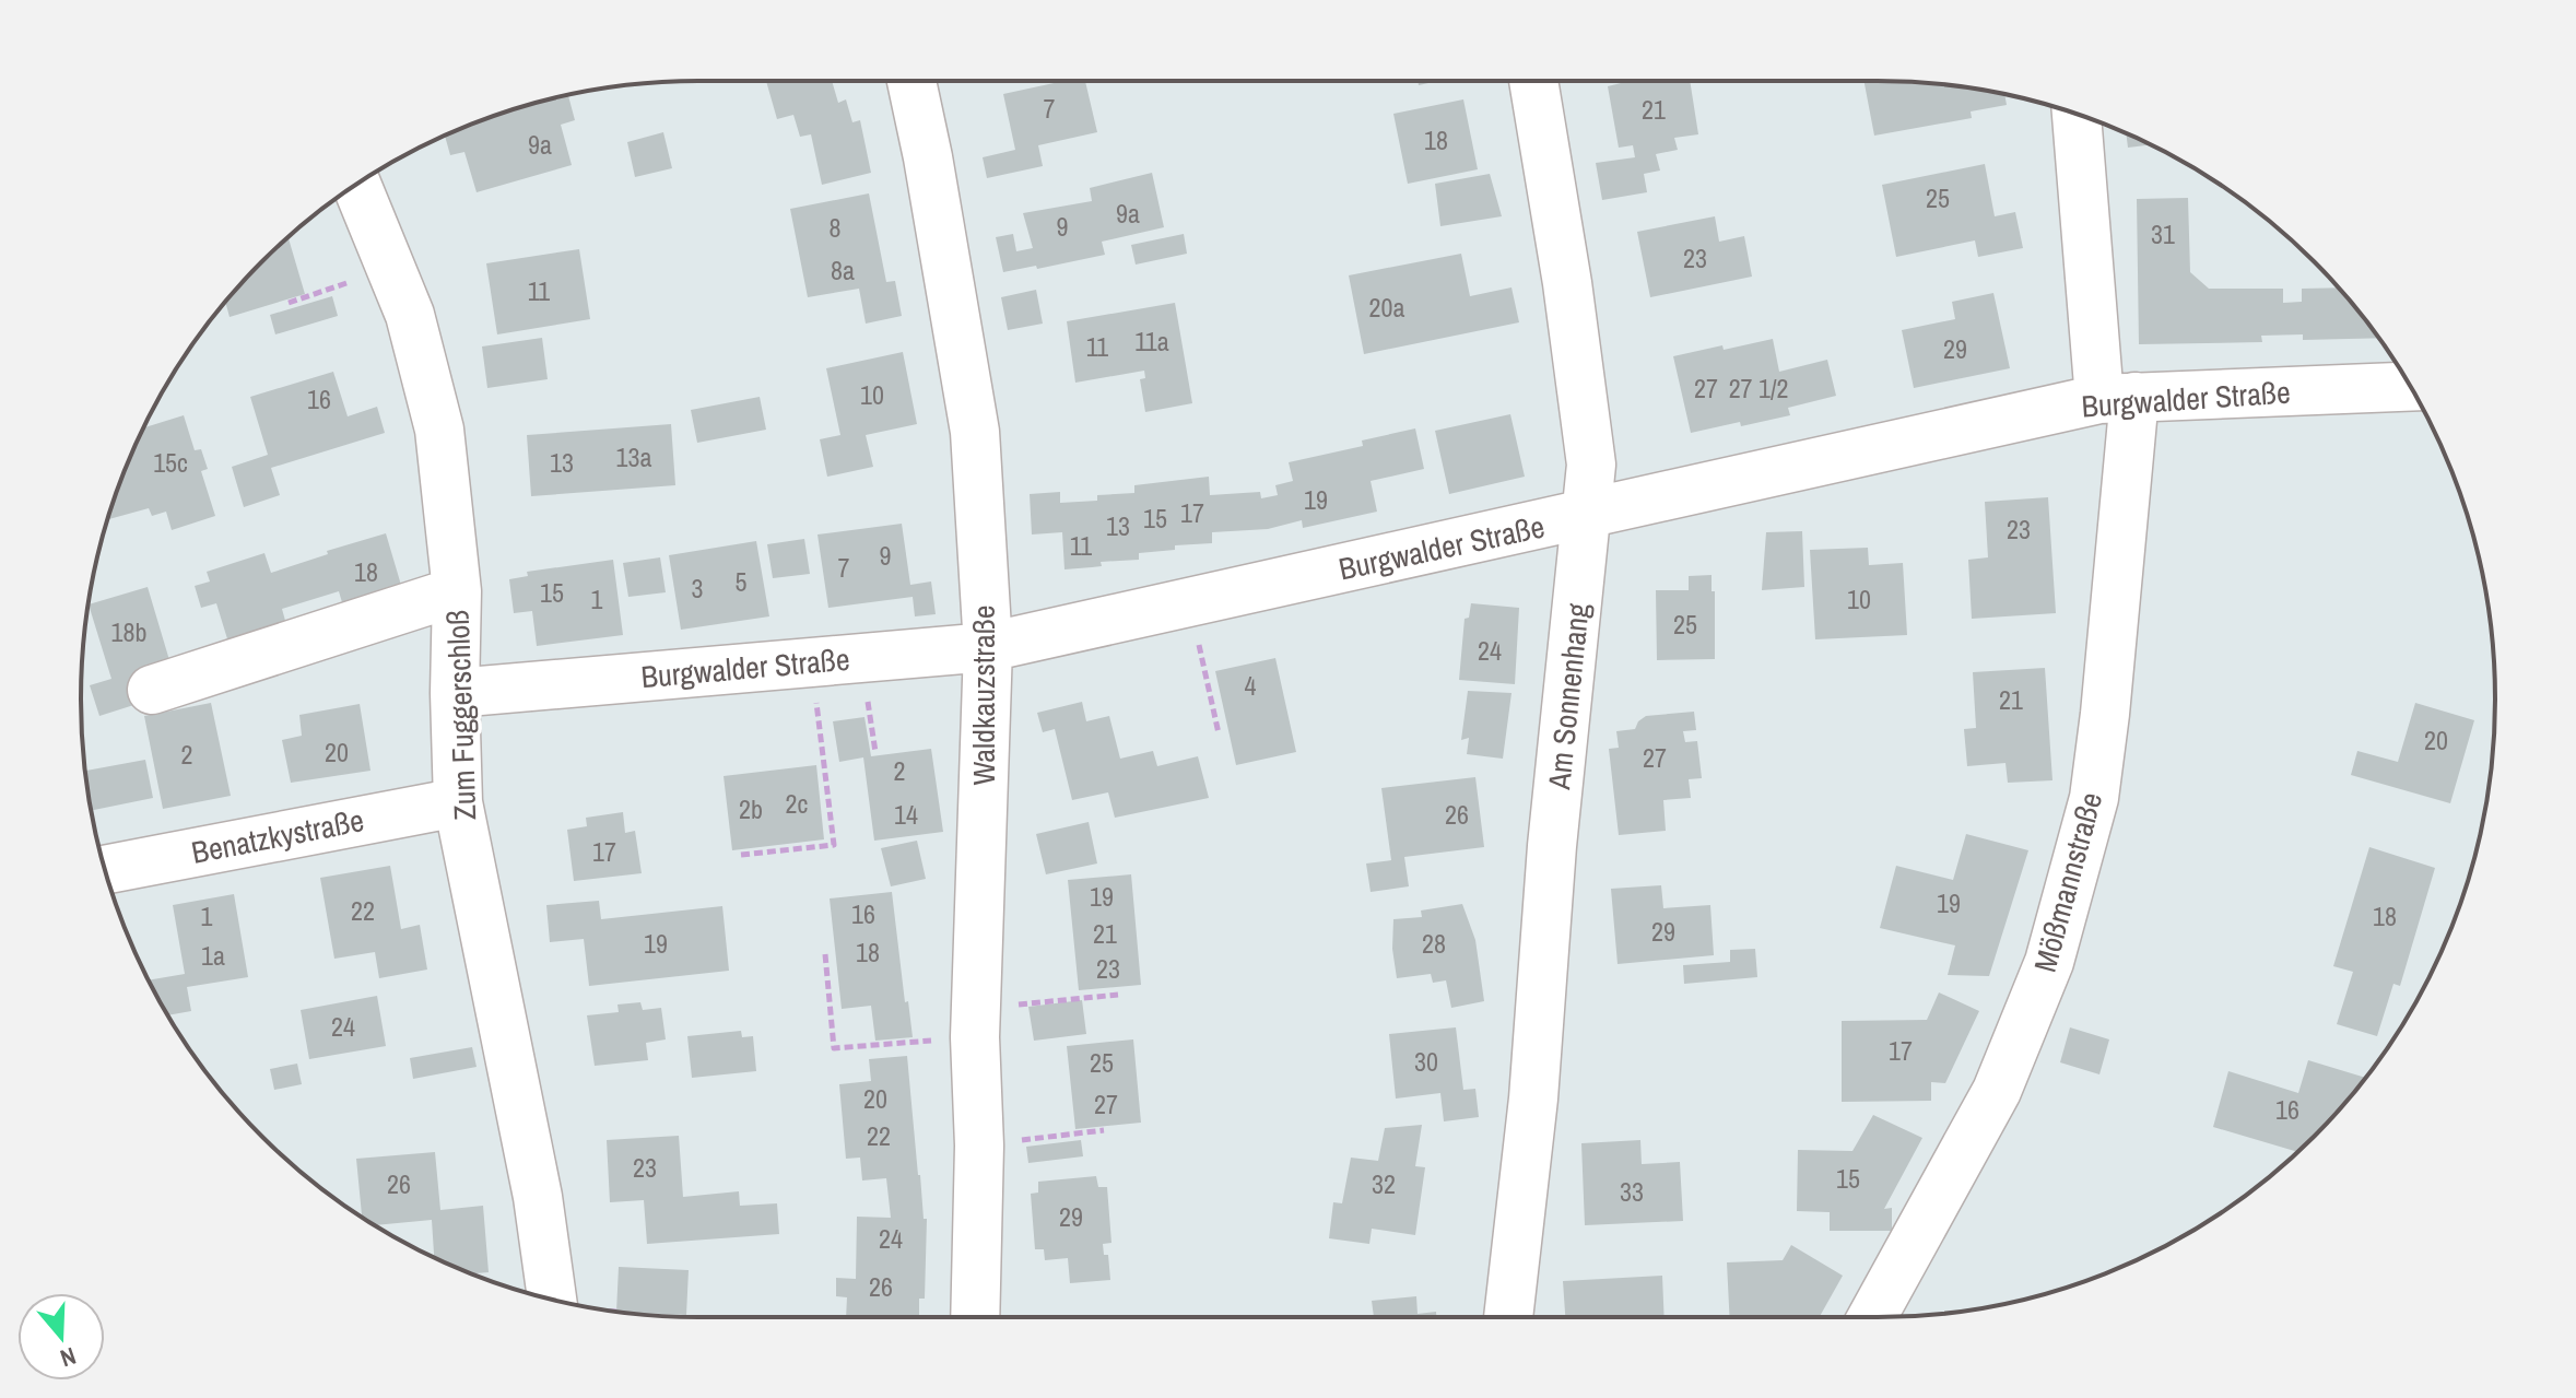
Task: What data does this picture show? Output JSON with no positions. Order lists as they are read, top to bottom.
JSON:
{
  "streets": {
    "street": [
      "Burgwalder Straße",
      "Waldkauzstraße",
      "Am Sonnenhang",
      "Zum Fuggerschloß",
      "Benatzkystraße",
      "Mößmannstraße"
    ]
  },
  "crossings": [
    ["Burgwalder Straße", "Waldkauzstraße"],
    ["Burgwalder Straße", "Am Sonnenhang"],
    ["Burgwalder Straße", "Zum Fuggerschloß"],
    ["Burgwalder Straße", "Mößmannstraße"],
    ["Zum Fuggerschloß", "Benatzkystraße"]
  ],
  "house_numbers": [
    "7",
    "21",
    "18",
    "9a",
    "25",
    "9a",
    "9",
    "8",
    "31",
    "23",
    "8a",
    "11",
    "20a",
    "11a",
    "11",
    "29",
    "27",
    "27 1/2",
    "10",
    "16",
    "13a",
    "15c",
    "13",
    "19",
    "17",
    "15",
    "13",
    "23",
    "11",
    "9",
    "7",
    "18",
    "5",
    "3",
    "15",
    "1",
    "10",
    "25",
    "18b",
    "24",
    "4",
    "21",
    "20",
    "20",
    "2",
    "27",
    "2",
    "2c",
    "2b",
    "14",
    "26",
    "17",
    "19",
    "19",
    "22",
    "16",
    "1",
    "18",
    "29",
    "21",
    "19",
    "28",
    "18",
    "1a",
    "23",
    "24",
    "17",
    "30",
    "25",
    "20",
    "27",
    "16",
    "22",
    "23",
    "15",
    "26",
    "32",
    "33",
    "29",
    "24",
    "26"
  ],
  "north": "bottom"
}
